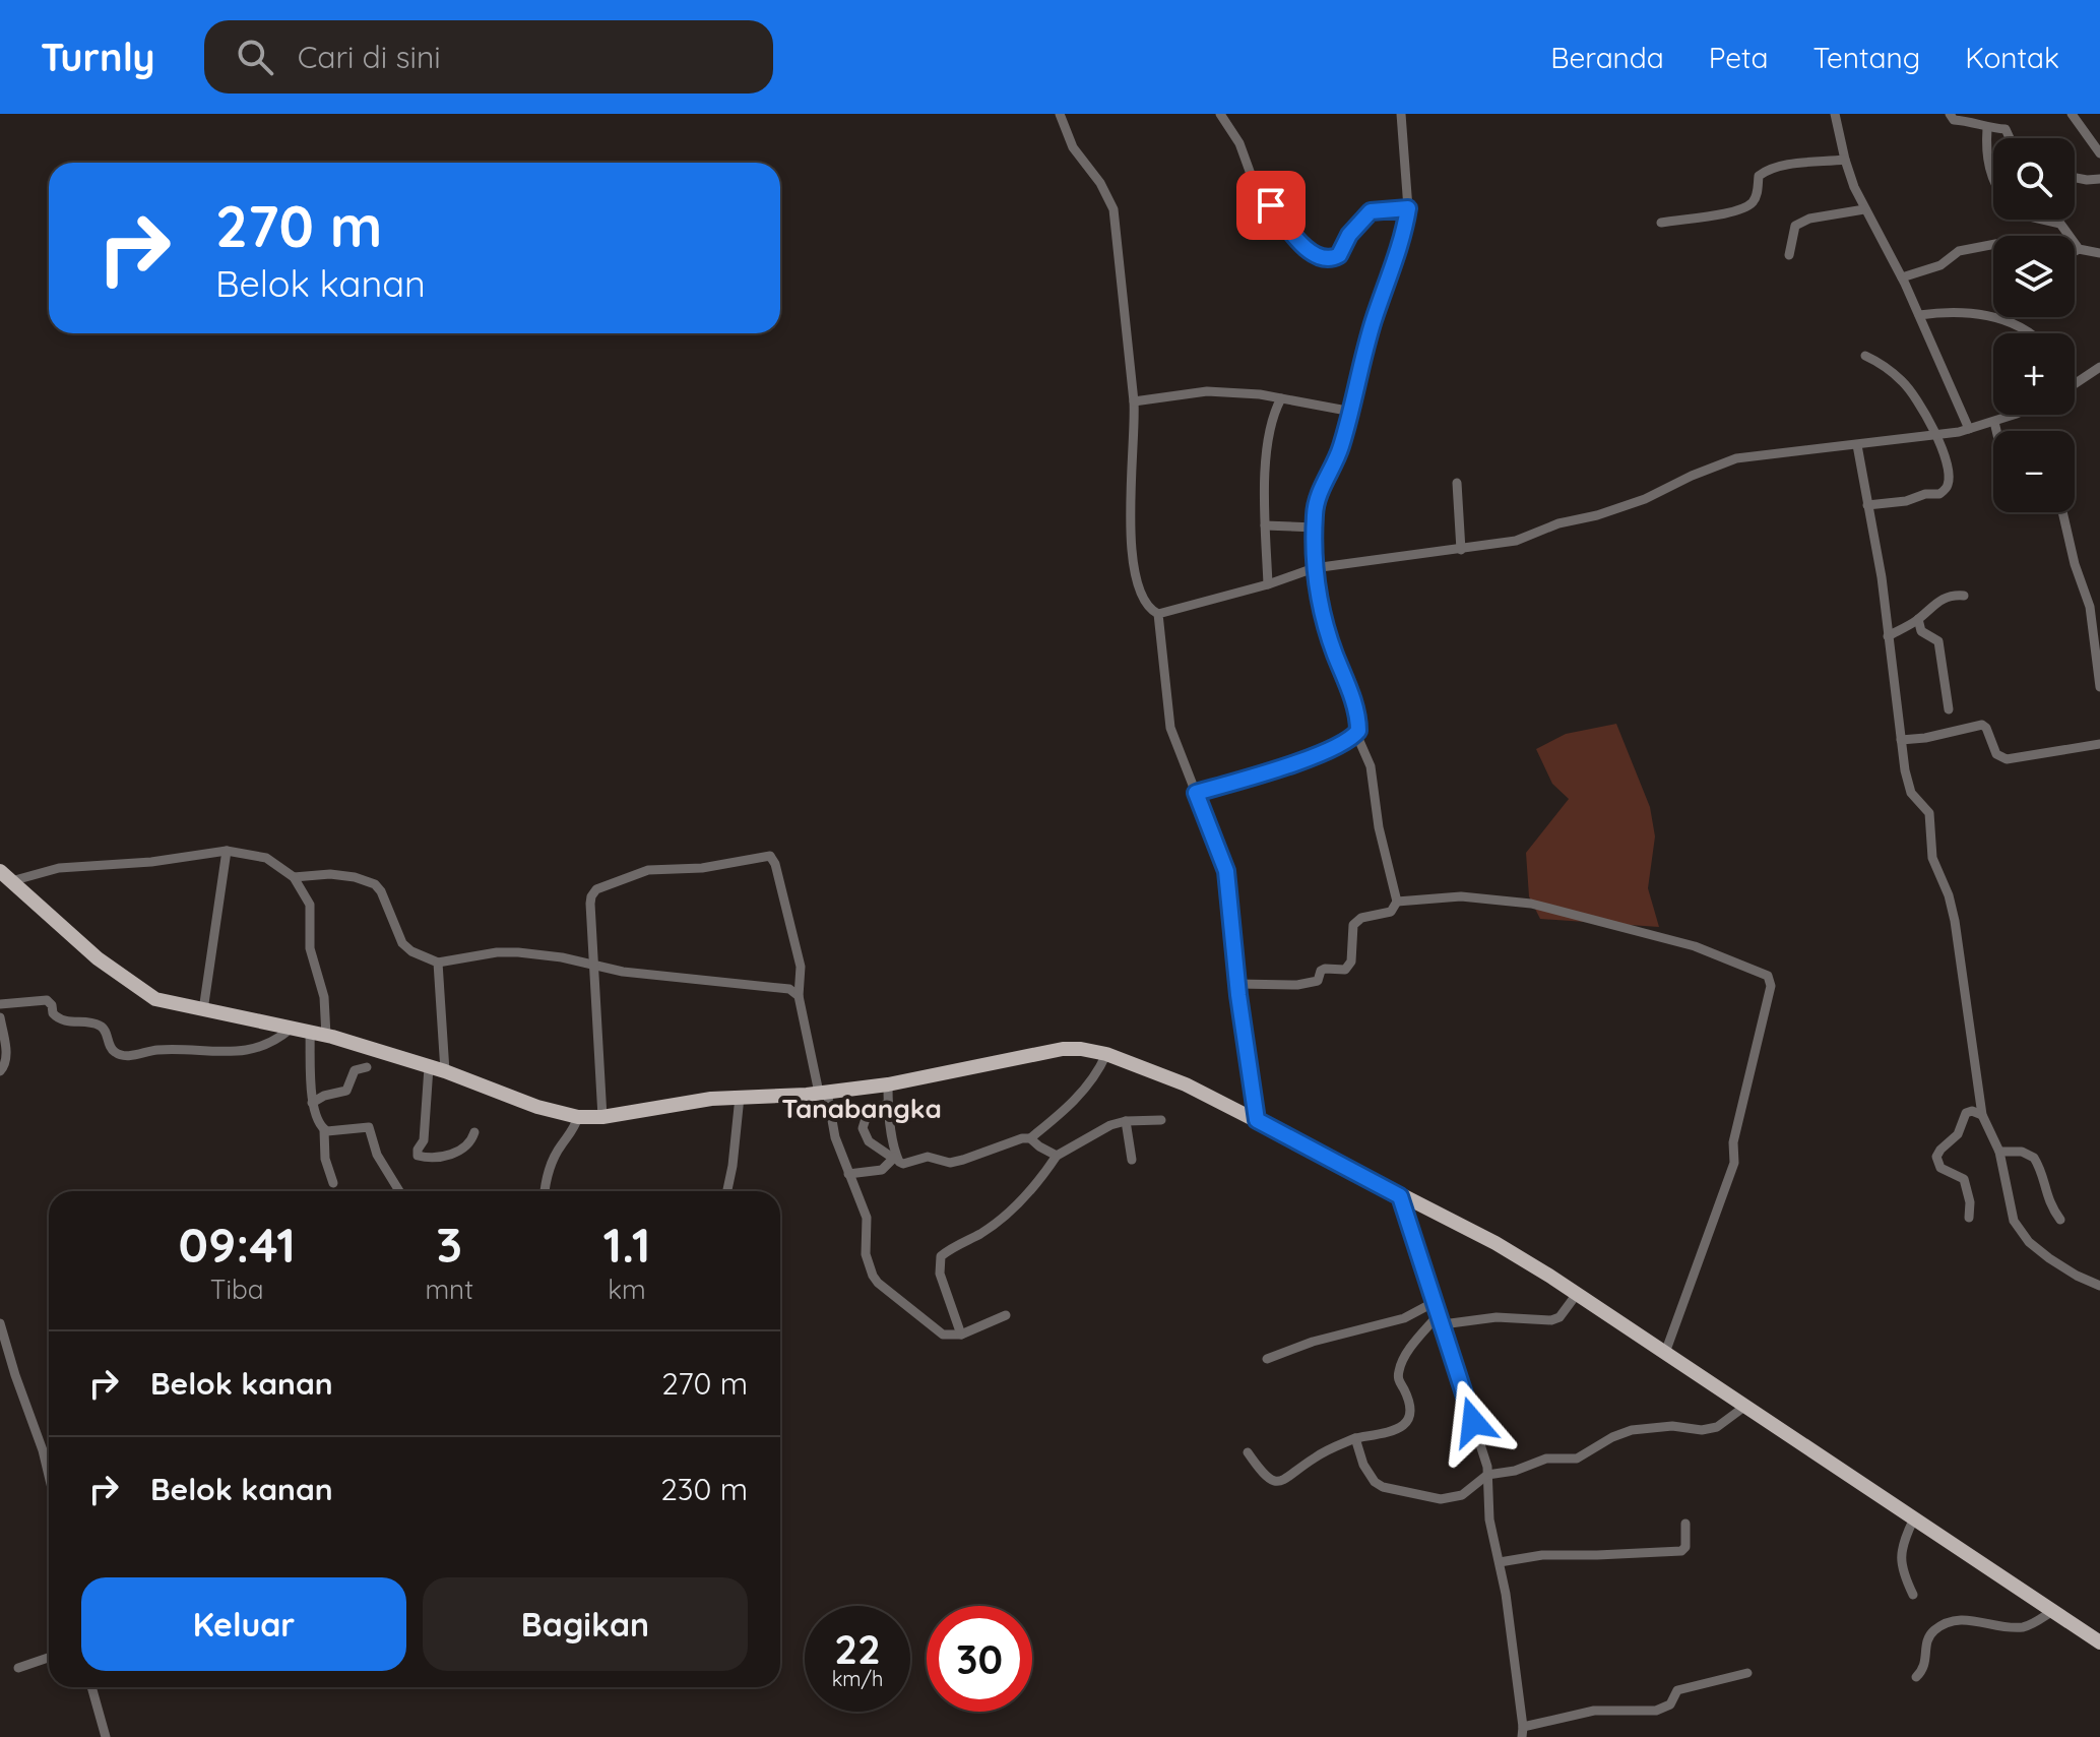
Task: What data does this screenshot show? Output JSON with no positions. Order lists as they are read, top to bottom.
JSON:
{
  "districts": ["Tanabangka"],
  "page": {
    "header": "Turnly",
    "search": "Cari di sini",
    "nav": [
      "Beranda",
      "Peta",
      "Tentang",
      "Kontak"
    ],
    "map_buttons": ["+", "−"],
    "turn": ["270 m", "Belok kanan"],
    "eta": [
      "09:41",
      "Tiba",
      "3",
      "mnt",
      "1.1",
      "km"
    ],
    "list": [
      {
        "name": "Belok kanan",
        "value": "270 m"
      },
      {
        "name": "Belok kanan",
        "value": "230 m"
      }
    ],
    "buttons": ["Keluar", "Bagikan"],
    "speed": "22 km/h",
    "limit": "30"
  }
}
